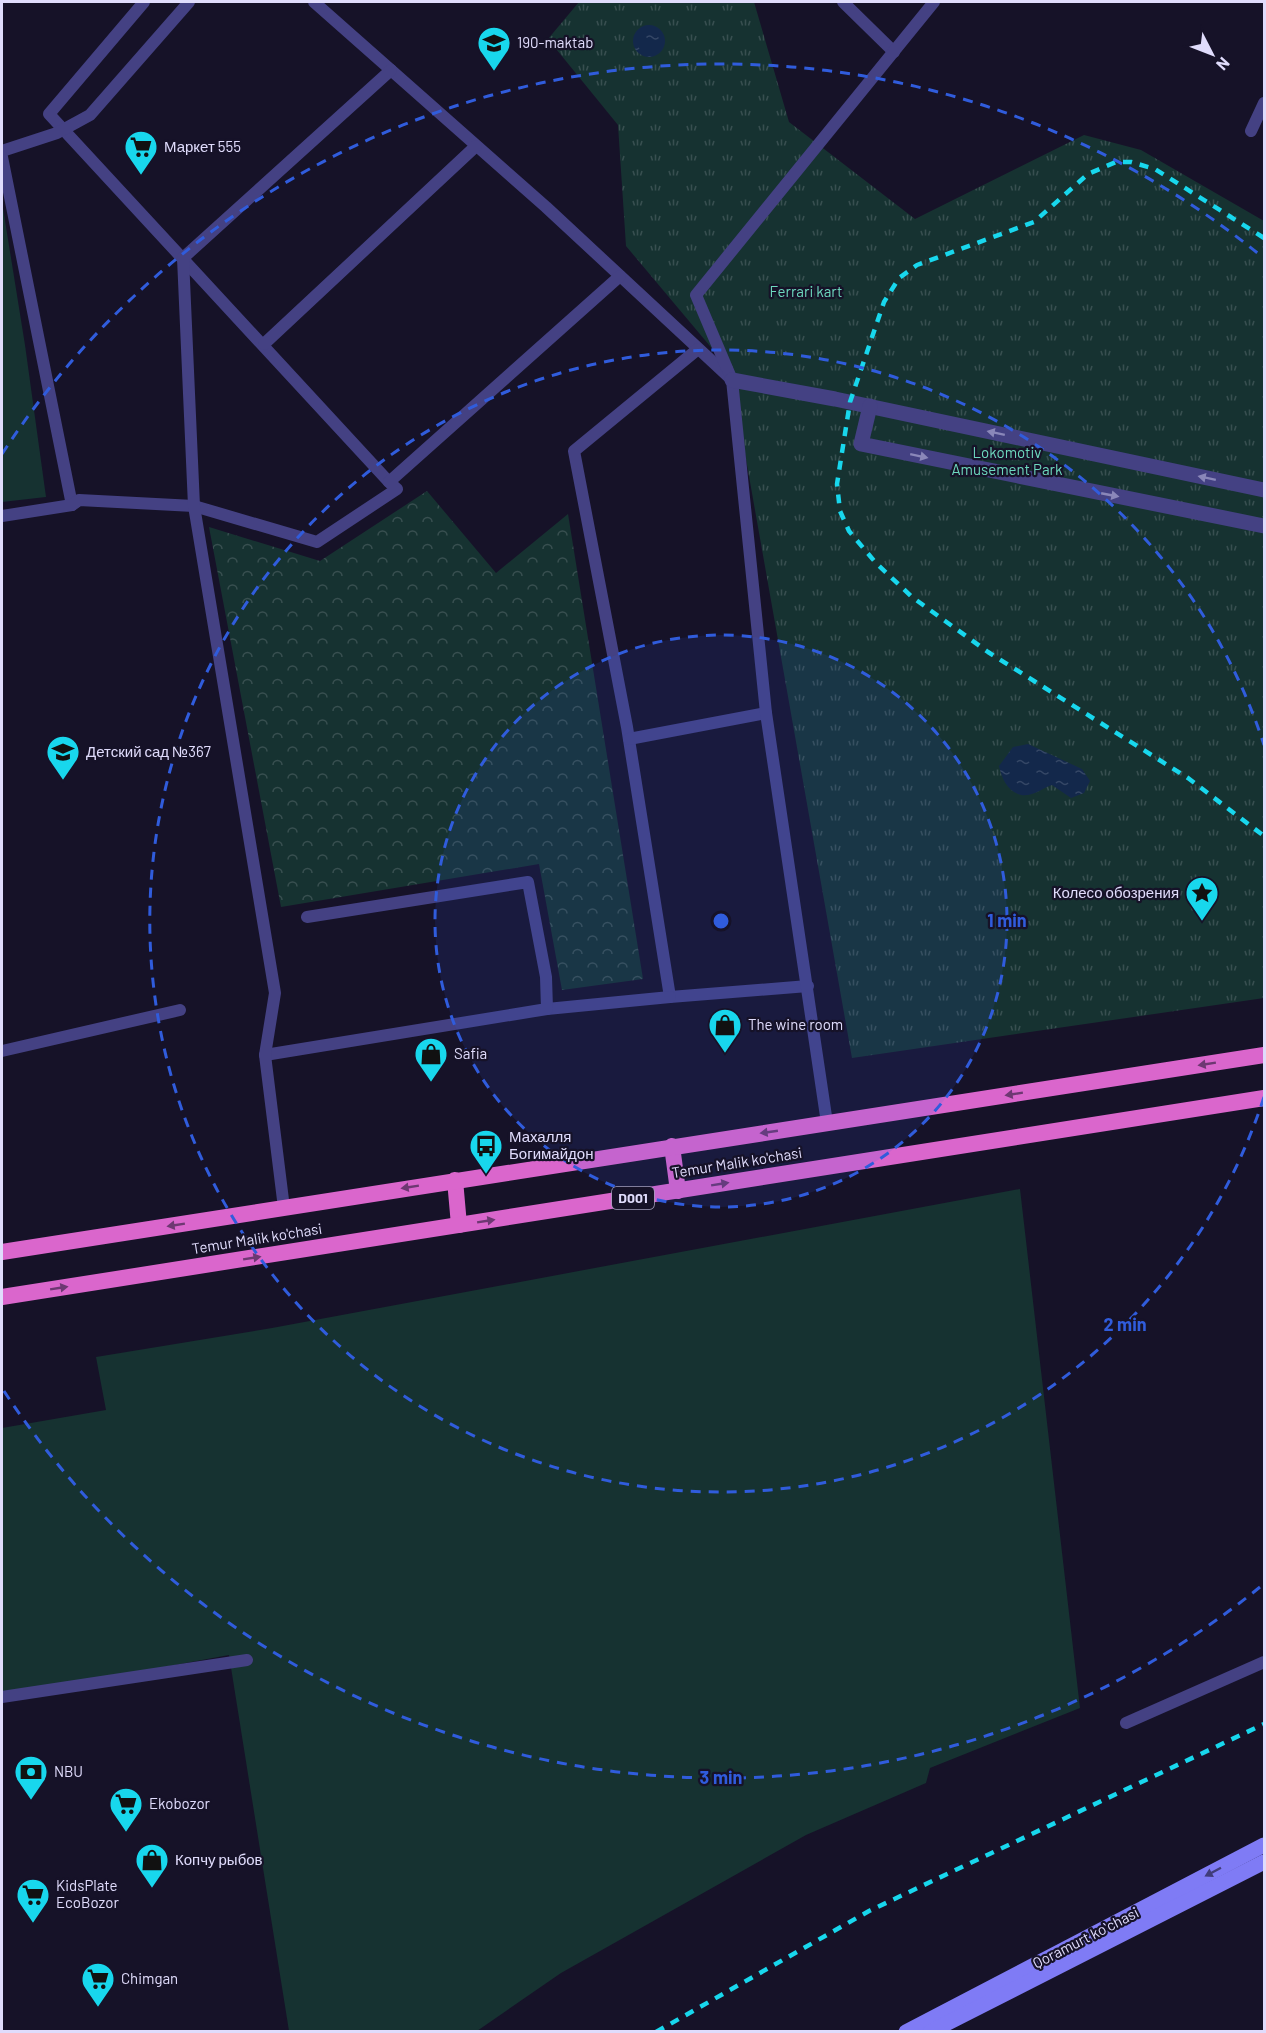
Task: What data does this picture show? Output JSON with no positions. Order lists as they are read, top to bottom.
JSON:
{
  "streets": {
    "highway": ["Temur Malik ko'chasi", "D001"],
    "main road": ["Qoramurt koʻchasi"]
  },
  "parks": ["Ferrari kart", "Lokomotiv Amusement Park"],
  "places": {
    "school or university": ["190-maktab", "Детский сад №367"],
    "supermarket": [
      "Маркет 555",
      "Ekobozor",
      "KidsPlate EcoBozor",
      "Chimgan"
    ],
    "place": ["Колесо обозрения"],
    "shop": ["The wine room", "Safia", "Копчу рыбов"],
    "bus stop": ["Махалля Богимайдон"],
    "bank": ["NBU"]
  },
  "north": "bottom right",
  "rings": ["1 min", "2 min", "3 min"]
}
